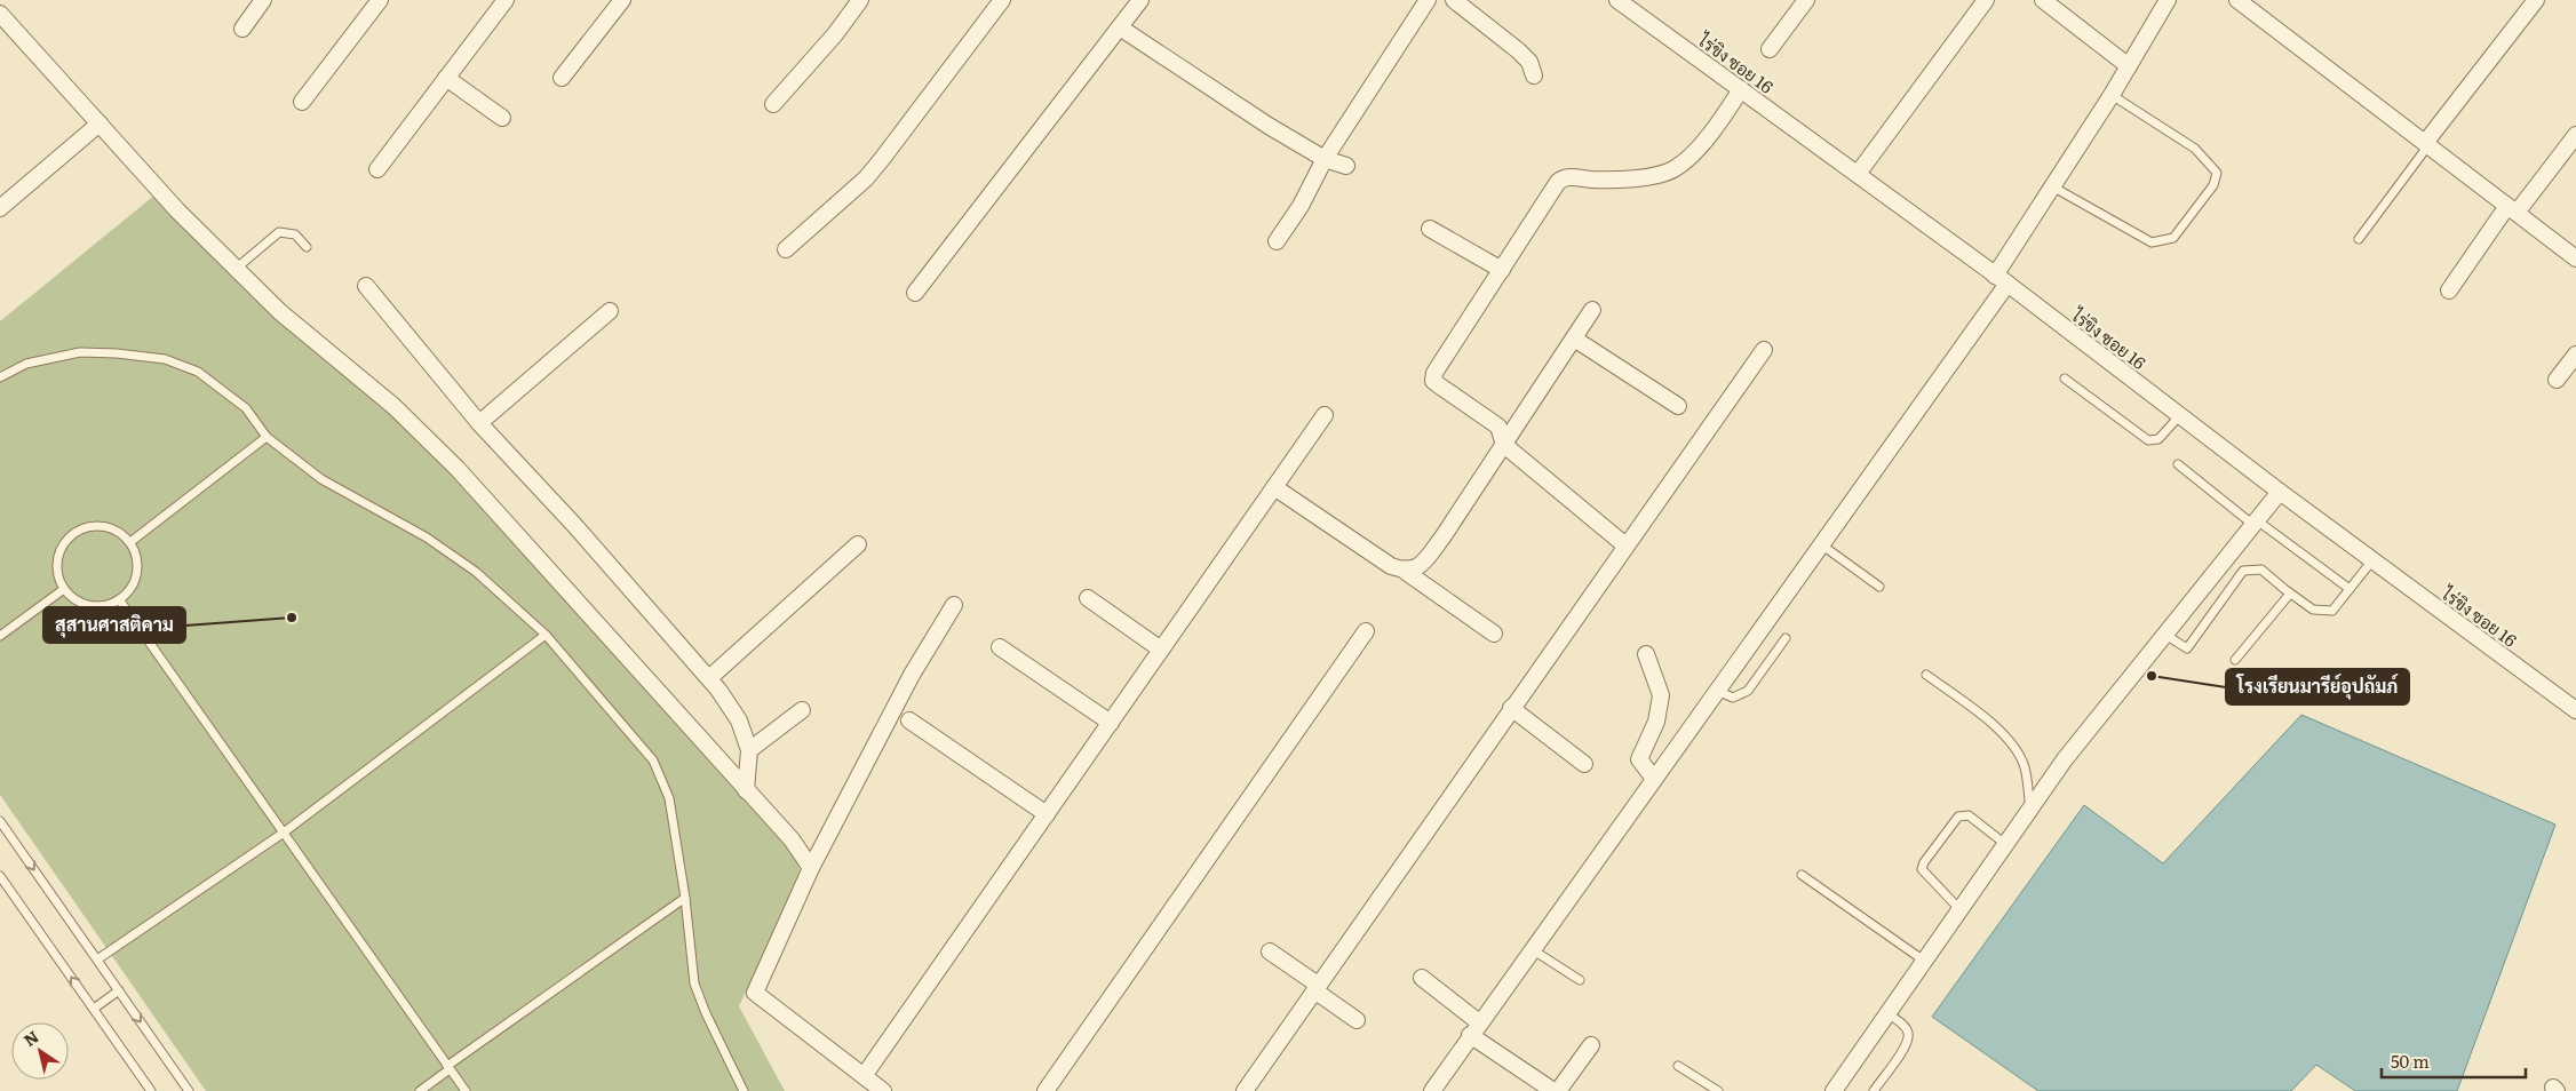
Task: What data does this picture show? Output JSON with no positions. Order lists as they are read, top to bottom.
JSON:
{
  "streets": {
    "street": ["ไร่ขิง ซอย 16"]
  },
  "places": ["สุสานศาสติคาม", "โรงเรียนมารีย์อุปถัมภ์"],
  "scale_bar": "50 m",
  "north": "top left"
}
